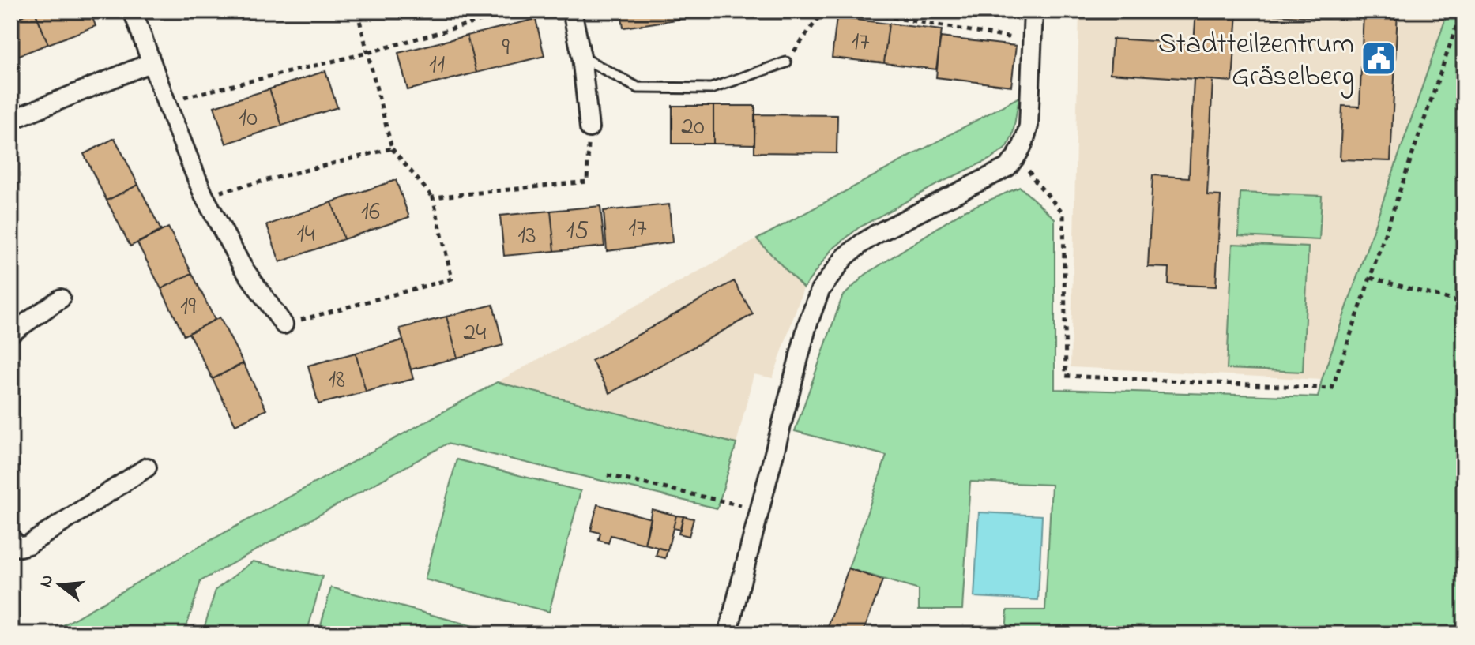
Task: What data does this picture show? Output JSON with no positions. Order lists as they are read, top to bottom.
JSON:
{
  "places": {
    "public building": ["Stadtteilzentrum Gräselberg"]
  },
  "house_numbers": [
    "17",
    "9",
    "11",
    "10",
    "20",
    "16",
    "17",
    "15",
    "14",
    "13",
    "19",
    "24",
    "18"
  ],
  "north": "left"
}
